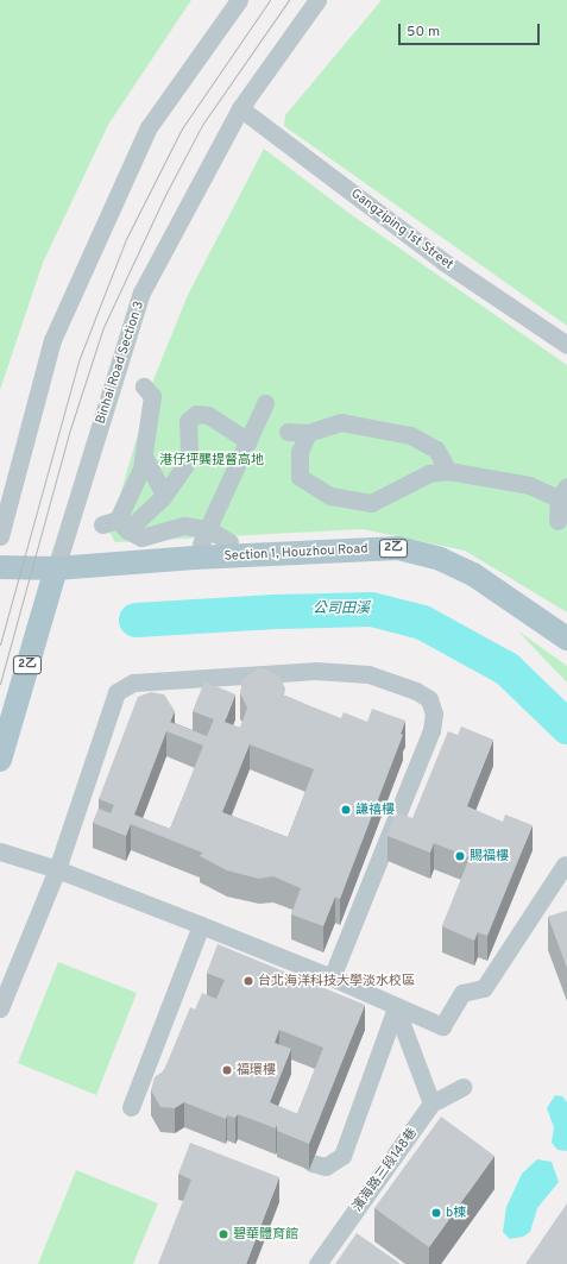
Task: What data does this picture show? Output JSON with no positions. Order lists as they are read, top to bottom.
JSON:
{
  "streets": {
    "main road": ["Binhai Road Section 3", "2乙", "Section 1, Houzhou Road"],
    "street": ["Gangziping 1st Street", "濱海路三段148巷"]
  },
  "crossings": [
    ["Gangziping 1st Street", "Binhai Road Section 3"],
    ["Binhai Road Section 3", "Section 1, Houzhou Road"]
  ],
  "water": ["公司田溪"],
  "parks": ["港仔坪龔提督高地"],
  "places": [
    "謙禧樓",
    "賜福樓",
    "台北海洋科技大學淡水校區",
    "福環樓",
    "b棟",
    "碧華體育館"
  ],
  "scale_bar": "50 m"
}
